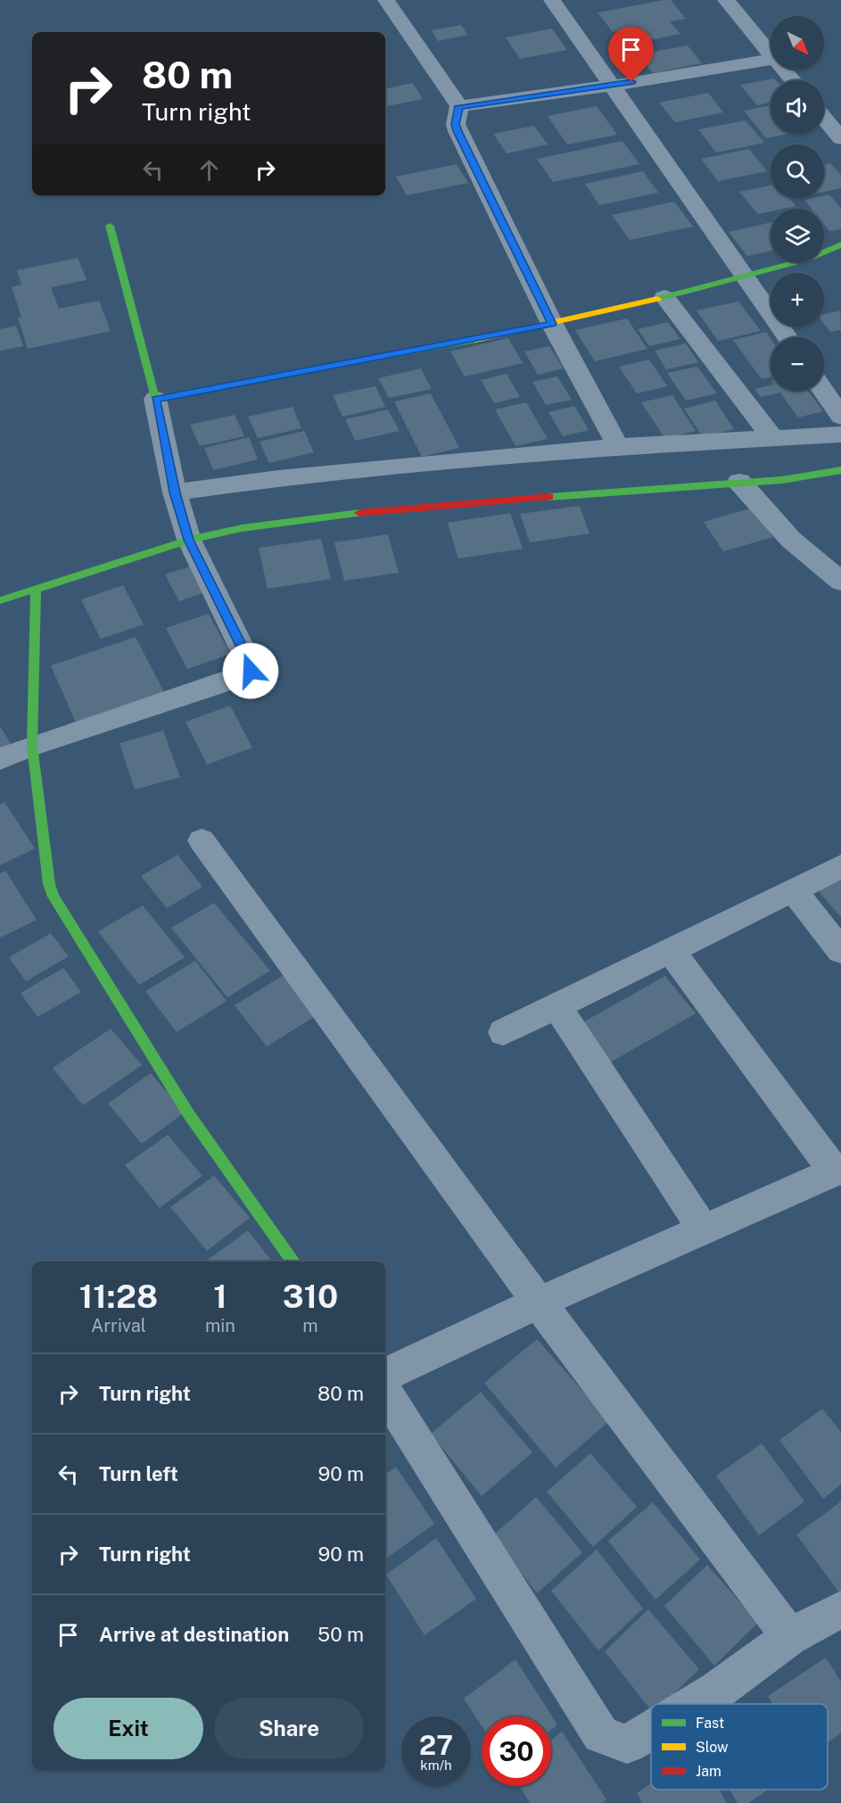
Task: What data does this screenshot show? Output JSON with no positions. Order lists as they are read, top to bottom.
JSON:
{
  "legend": ["Fast", "Slow", "Jam"],
  "north": "bottom right",
  "page": {
    "map_buttons": ["+", "−"],
    "turn": ["80 m", "Turn right"],
    "eta": [
      "11:28",
      "Arrival",
      "1",
      "min",
      "310",
      "m"
    ],
    "list": [
      {
        "name": "Turn right",
        "value": "80 m"
      },
      {
        "name": "Turn left",
        "value": "90 m"
      },
      {
        "name": "Turn right",
        "value": "90 m"
      },
      {
        "name": "Arrive at destination",
        "value": "50 m"
      }
    ],
    "buttons": ["Exit", "Share"],
    "speed": "27 km/h",
    "limit": "30"
  }
}
